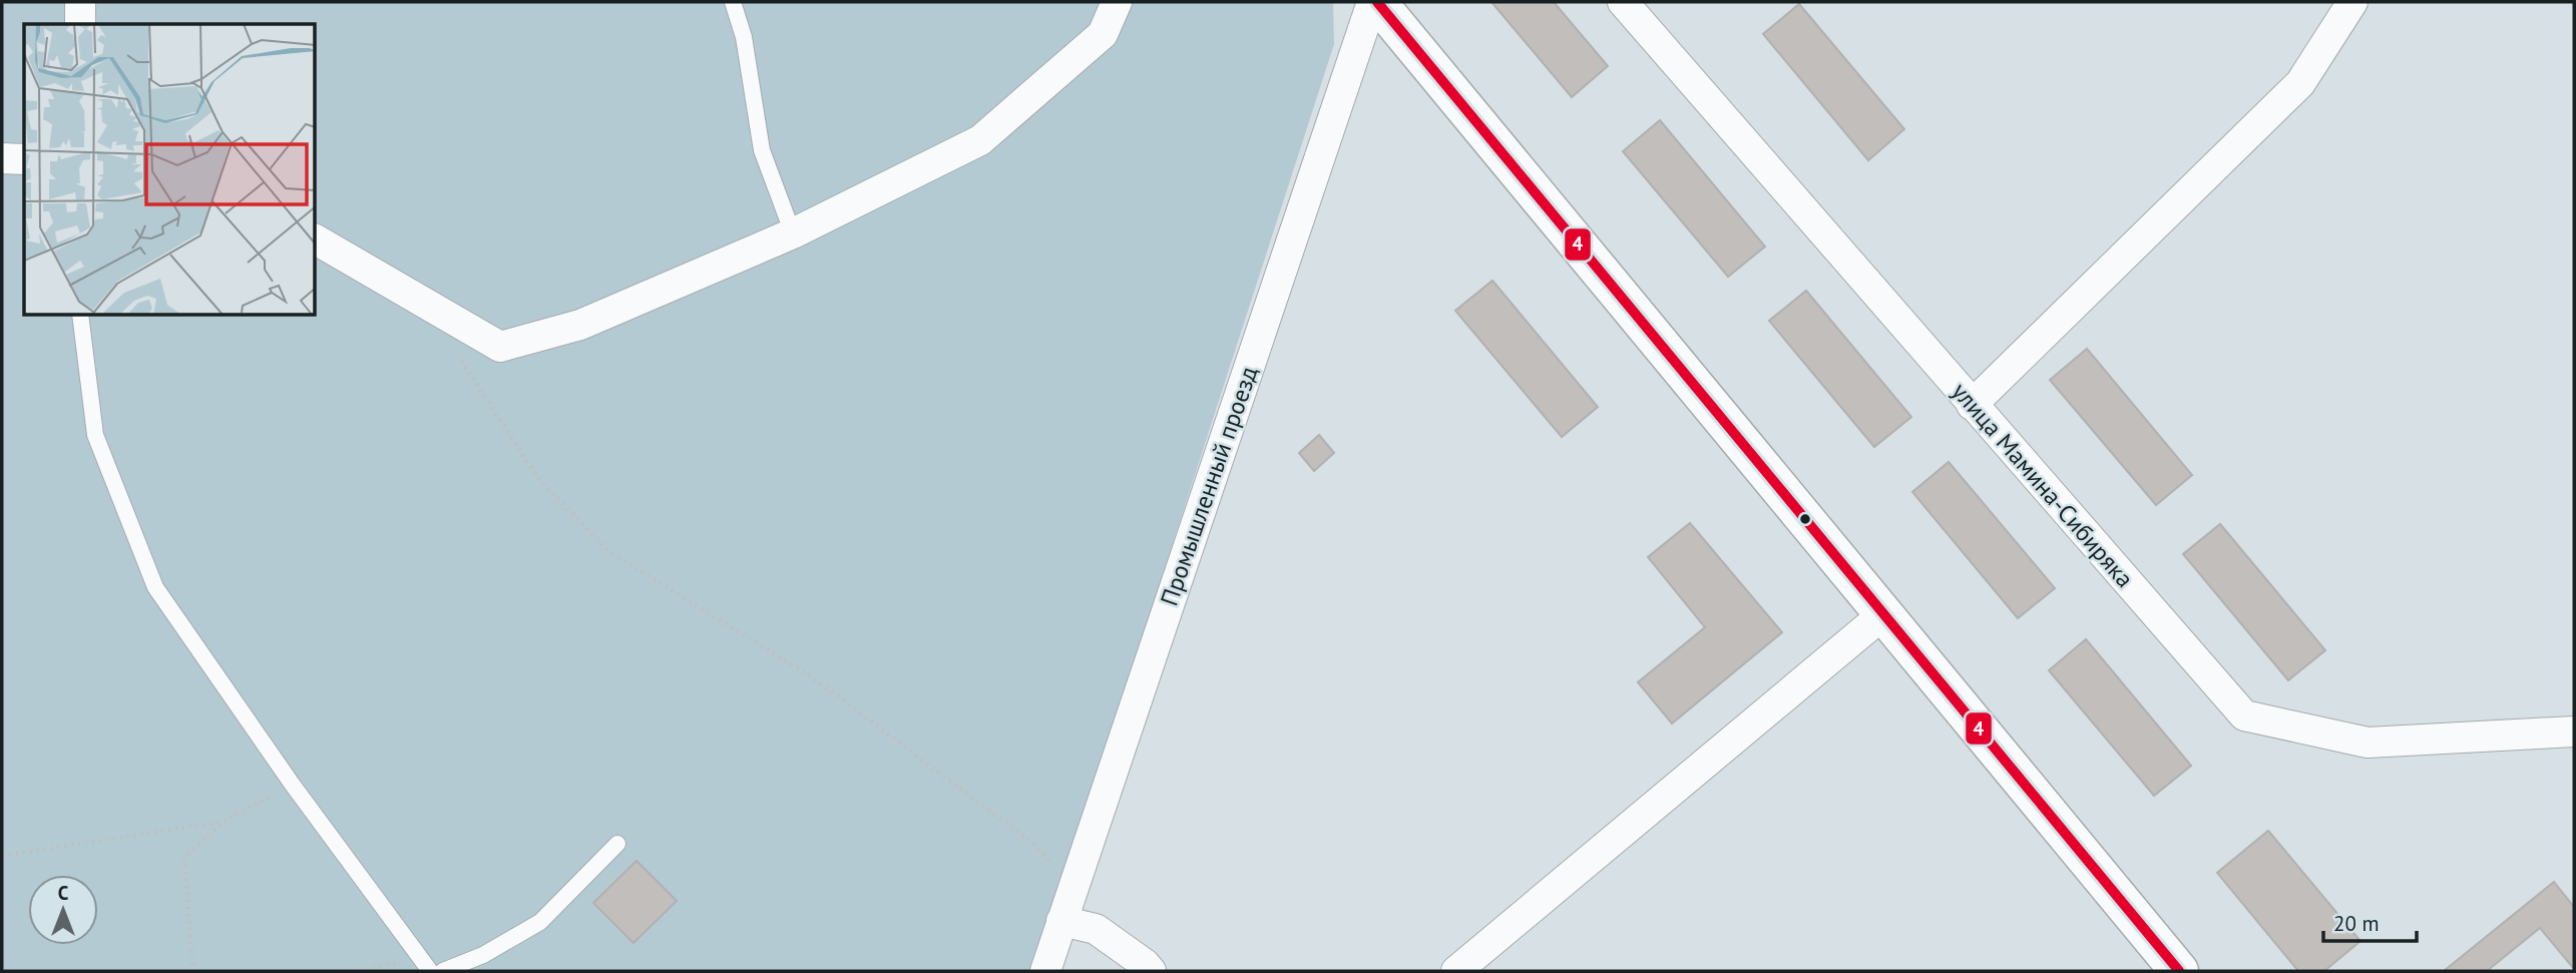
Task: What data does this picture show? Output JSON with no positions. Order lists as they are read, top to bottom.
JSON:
{
  "streets": {
    "street": ["улица Мамина-Сибиряка", "Промышленный проезд"]
  },
  "lines": ["transit line 4"],
  "scale_bar": "20 m",
  "north": "top"
}
